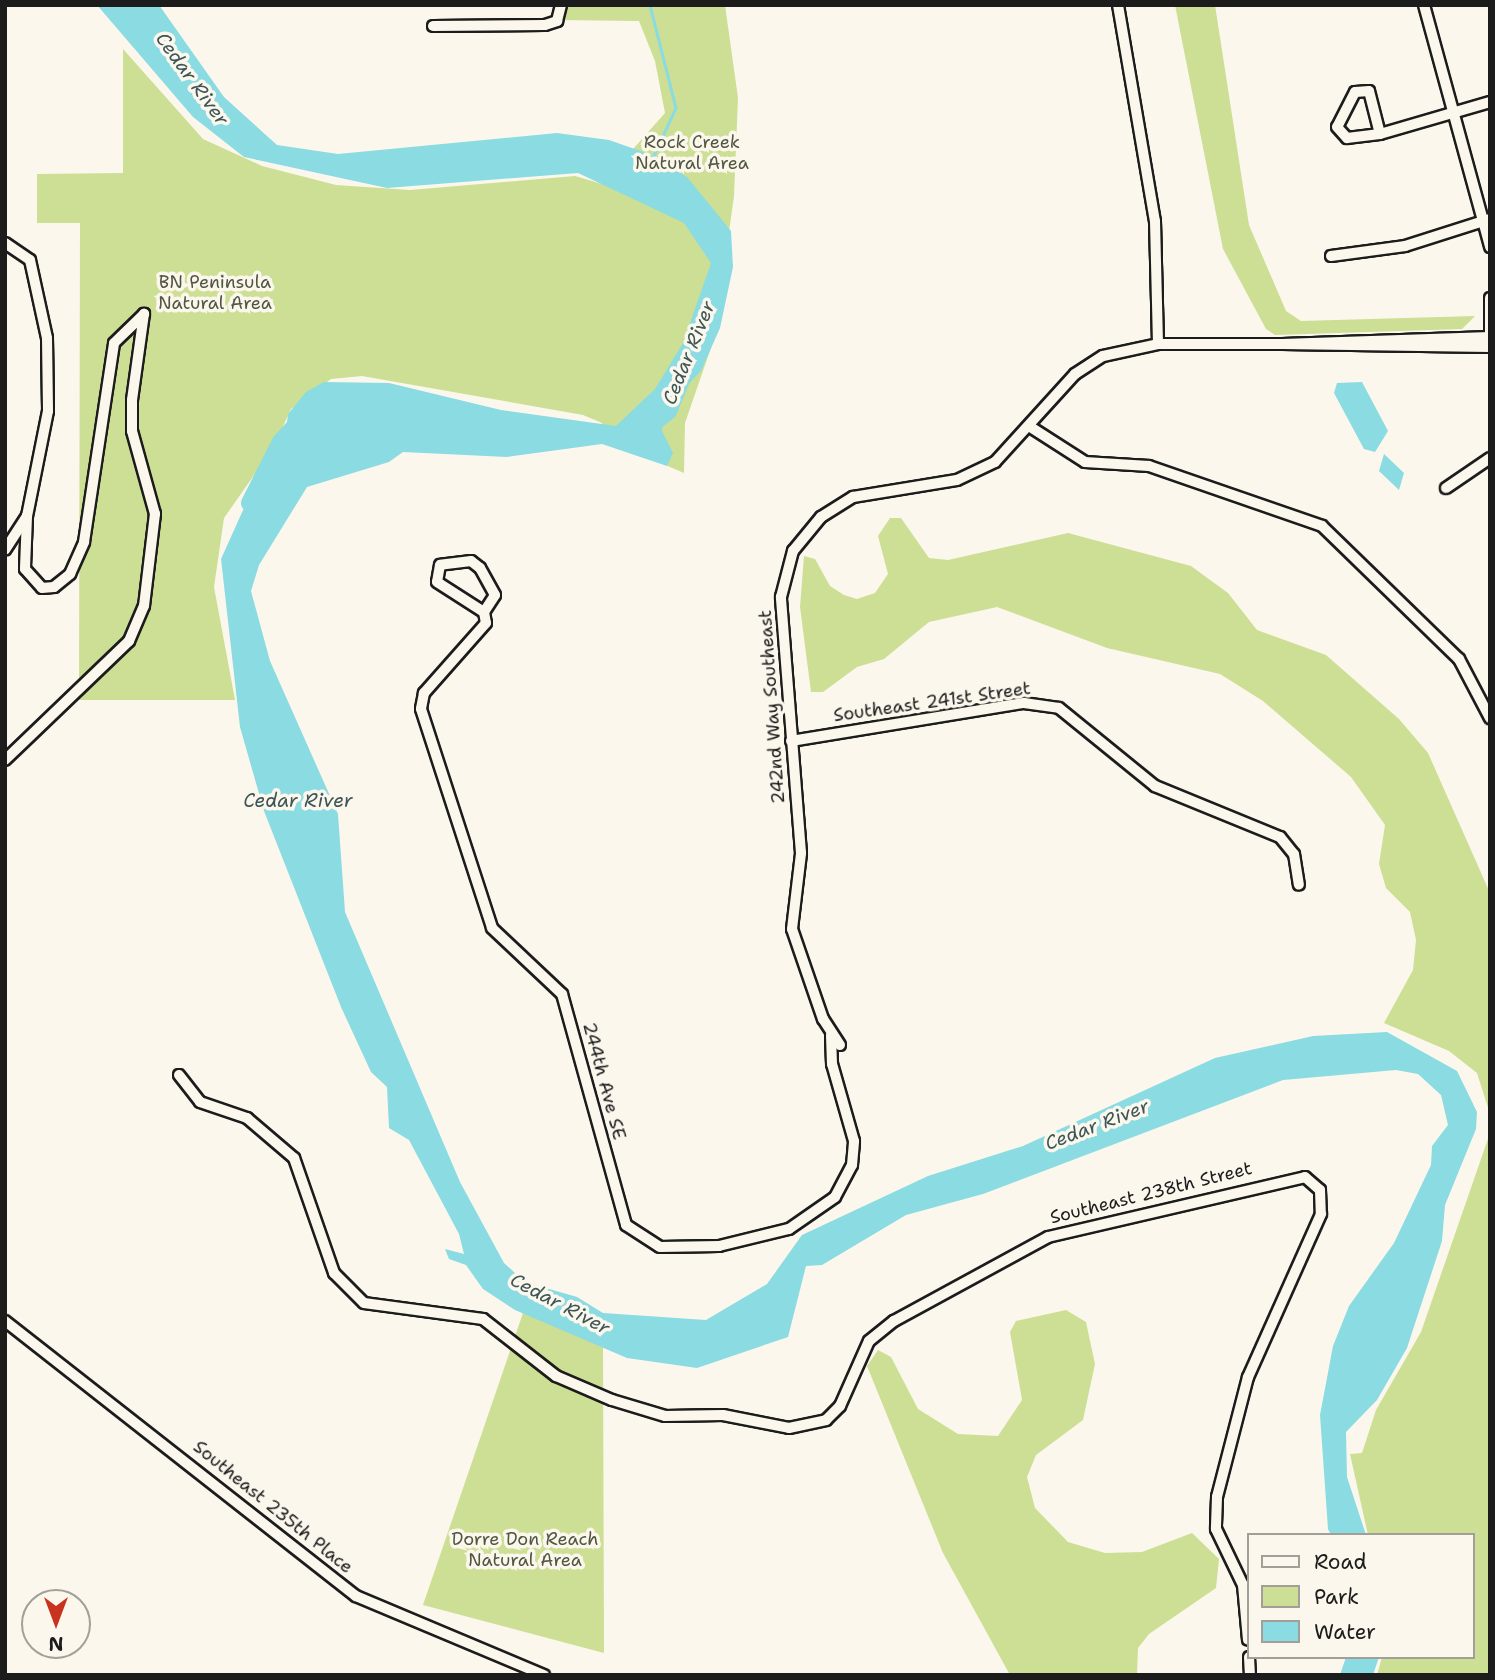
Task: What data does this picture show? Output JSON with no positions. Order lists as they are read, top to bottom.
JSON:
{
  "streets": {
    "street": [
      "Southeast 241st Street",
      "242nd Way Southeast",
      "244th Ave SE",
      "Southeast 238th Street",
      "Southeast 235th Place"
    ]
  },
  "crossings": [
    ["Southeast 241st Street", "242nd Way Southeast"],
    ["242nd Way Southeast", "244th Ave SE"]
  ],
  "water": ["Cedar River"],
  "parks": ["Rock Creek Natural Area", "BN Peninsula Natural Area", "Dorre Don Reach Natural Area"],
  "legend": ["Road", "Park", "Water"],
  "north": "bottom"
}
